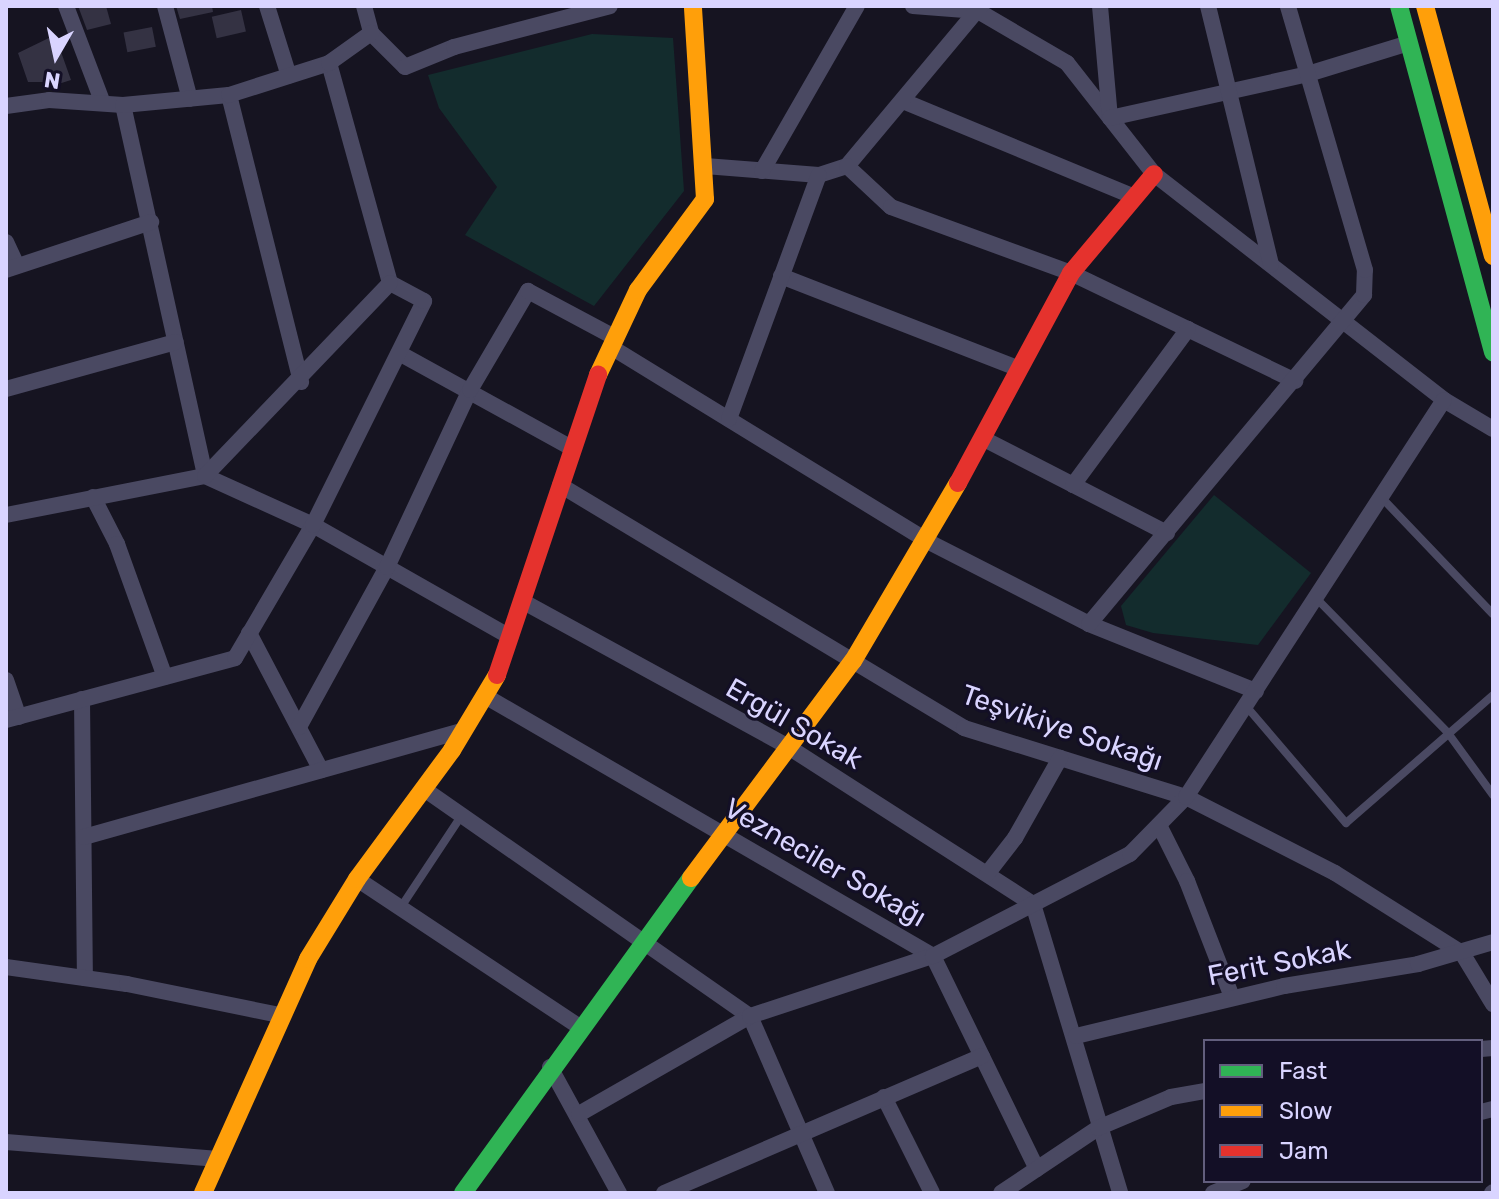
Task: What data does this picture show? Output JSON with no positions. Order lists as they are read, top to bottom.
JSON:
{
  "streets": {
    "street": [
      "Ergül Sokak",
      "Teşvikiye Sokağı",
      "Vezneciler Sokağı",
      "Ferit Sokak"
    ]
  },
  "crossings": [
    ["Teşvikiye Sokağı", "Ferit Sokak"]
  ],
  "legend": ["Fast", "Slow", "Jam"],
  "north": "bottom"
}
